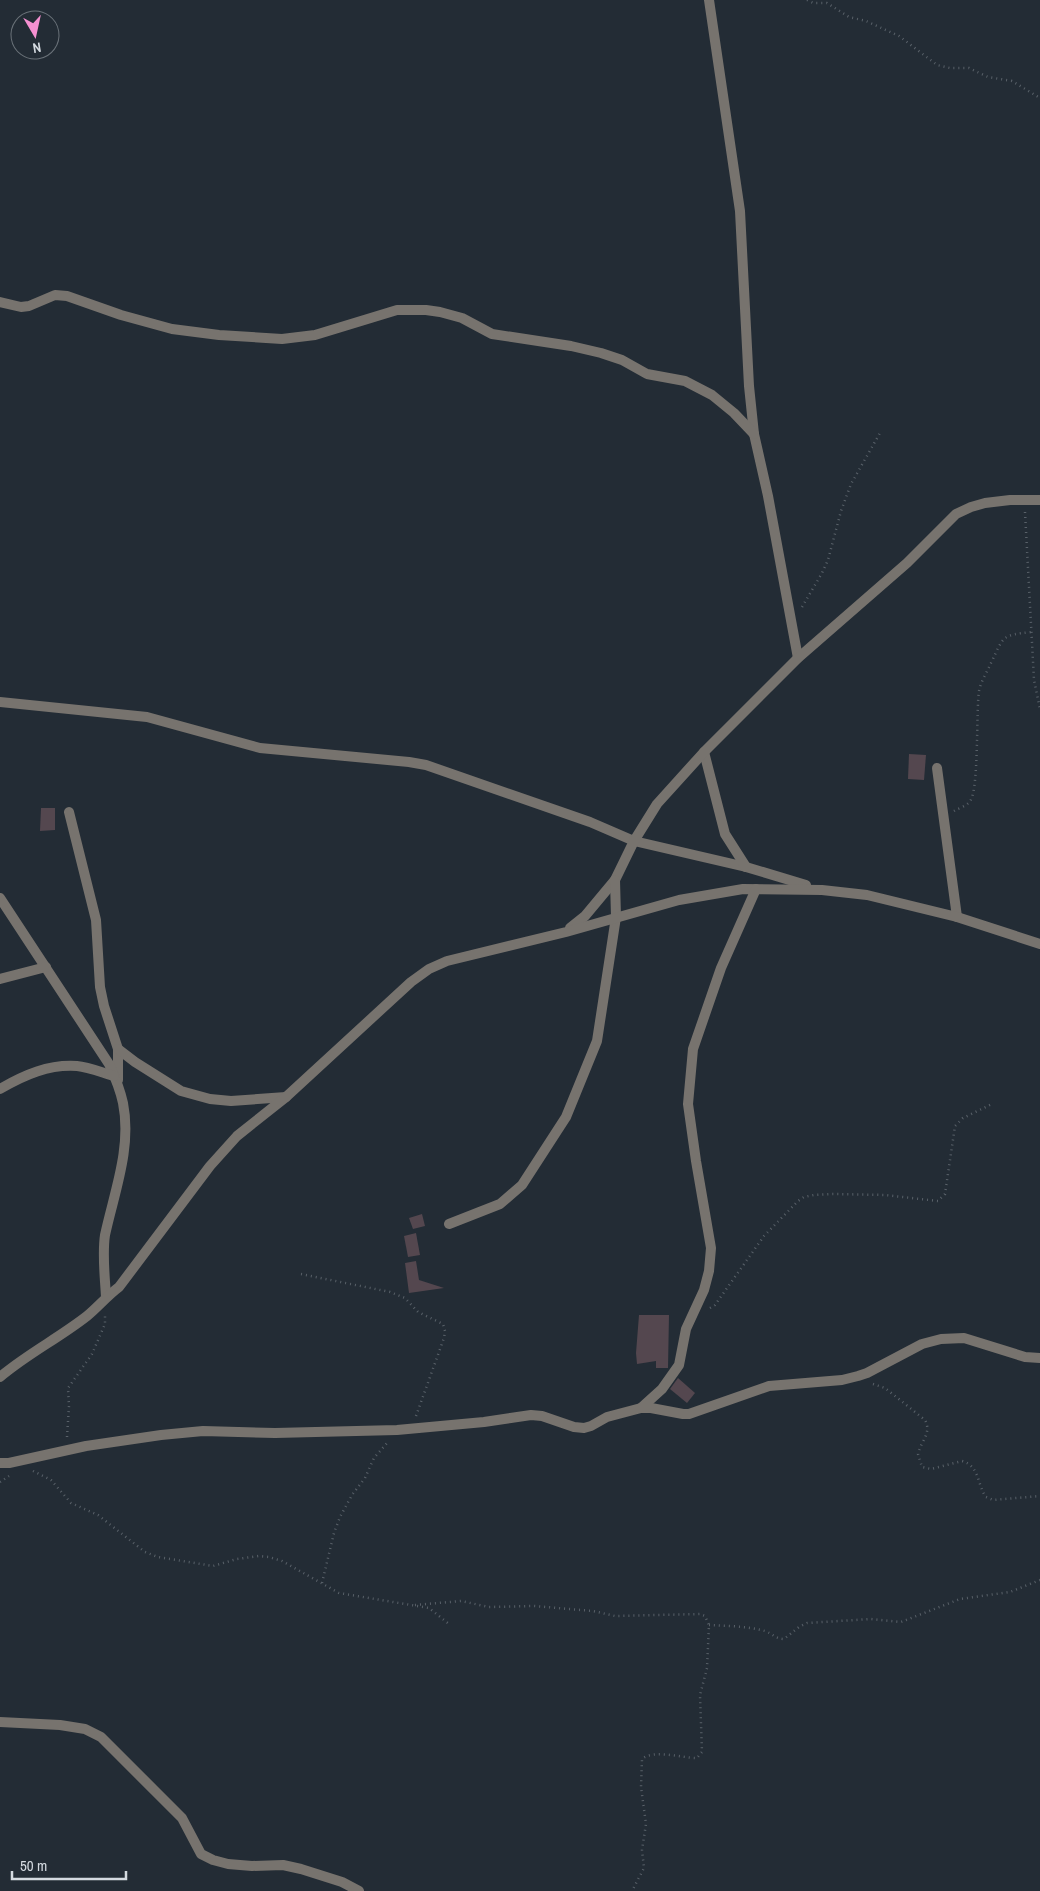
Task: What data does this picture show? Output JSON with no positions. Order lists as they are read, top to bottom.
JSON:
{
  "scale_bar": "50 m",
  "north": "bottom"
}
